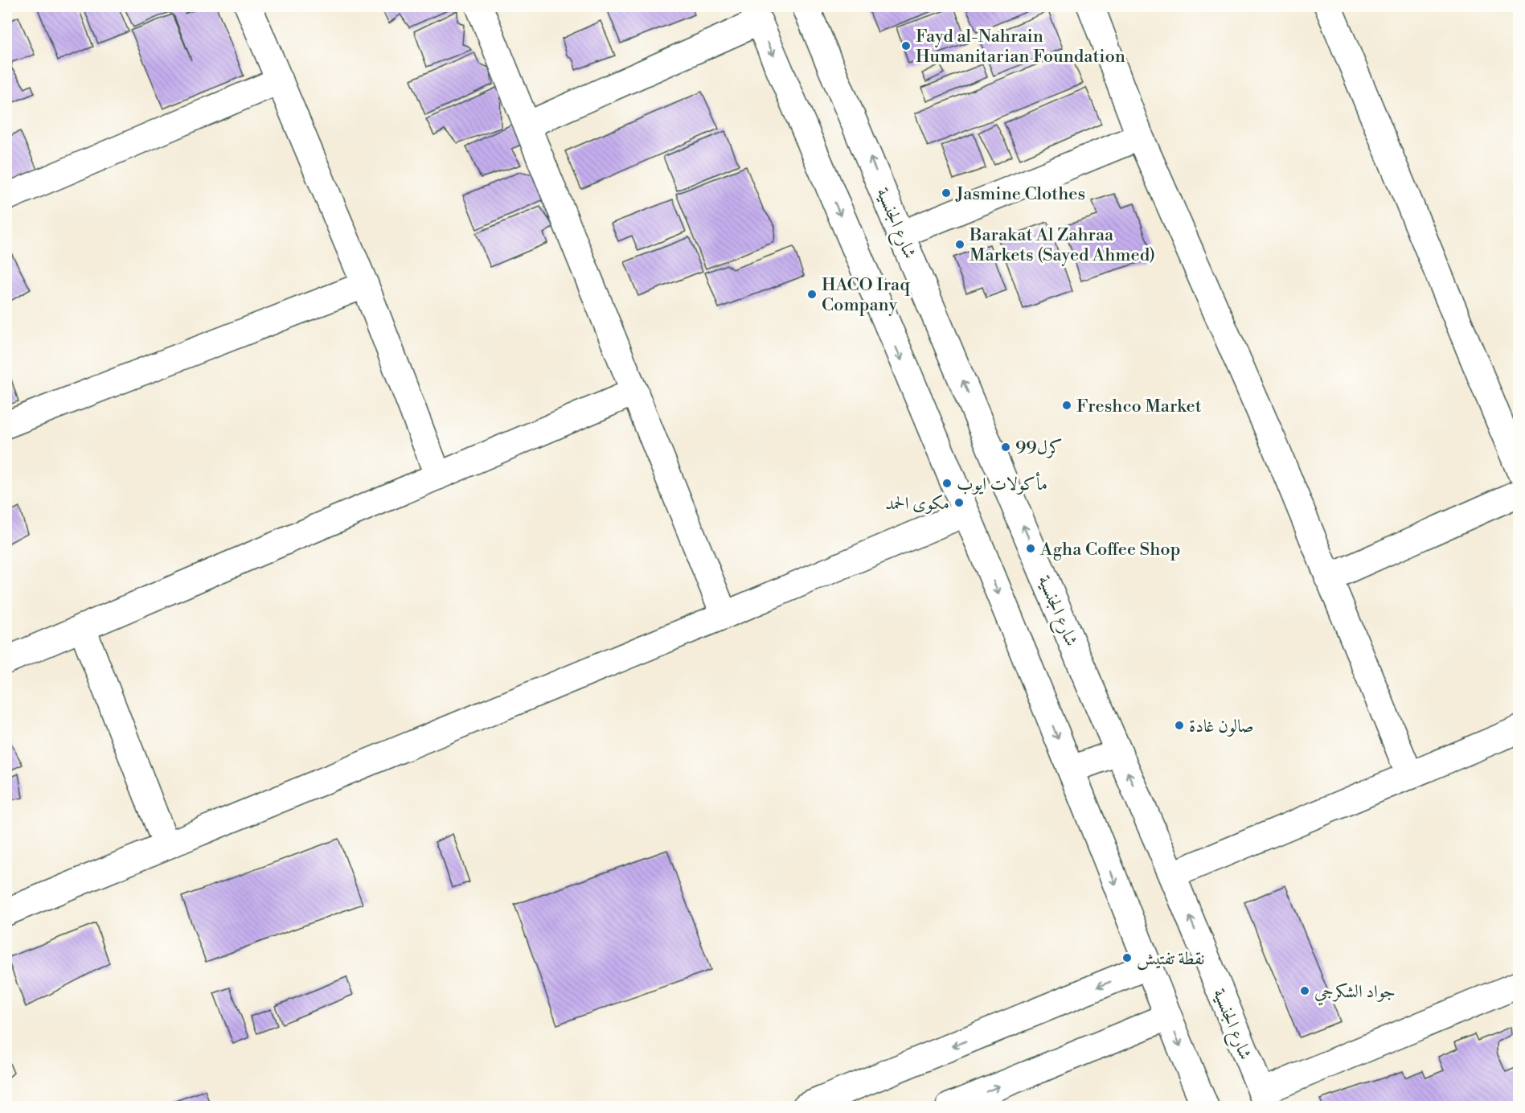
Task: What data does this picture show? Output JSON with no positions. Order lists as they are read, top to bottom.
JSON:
{
  "streets": {
    "street": ["شارع الجنسية"]
  },
  "places": [
    "Fayd al-Nahrain Humanitarian Foundation",
    "Jasmine Clothes",
    "Barakat Al Zahraa Markets (Sayed Ahmed)",
    "HACO Iraq Company",
    "Freshco Market",
    "كرل99",
    "مأكولات ايوب",
    "مكوى الحمد",
    "Agha Coffee Shop",
    "صالون غادة",
    "نقطة تفتيش",
    "جواد الشكرجي"
  ]
}
